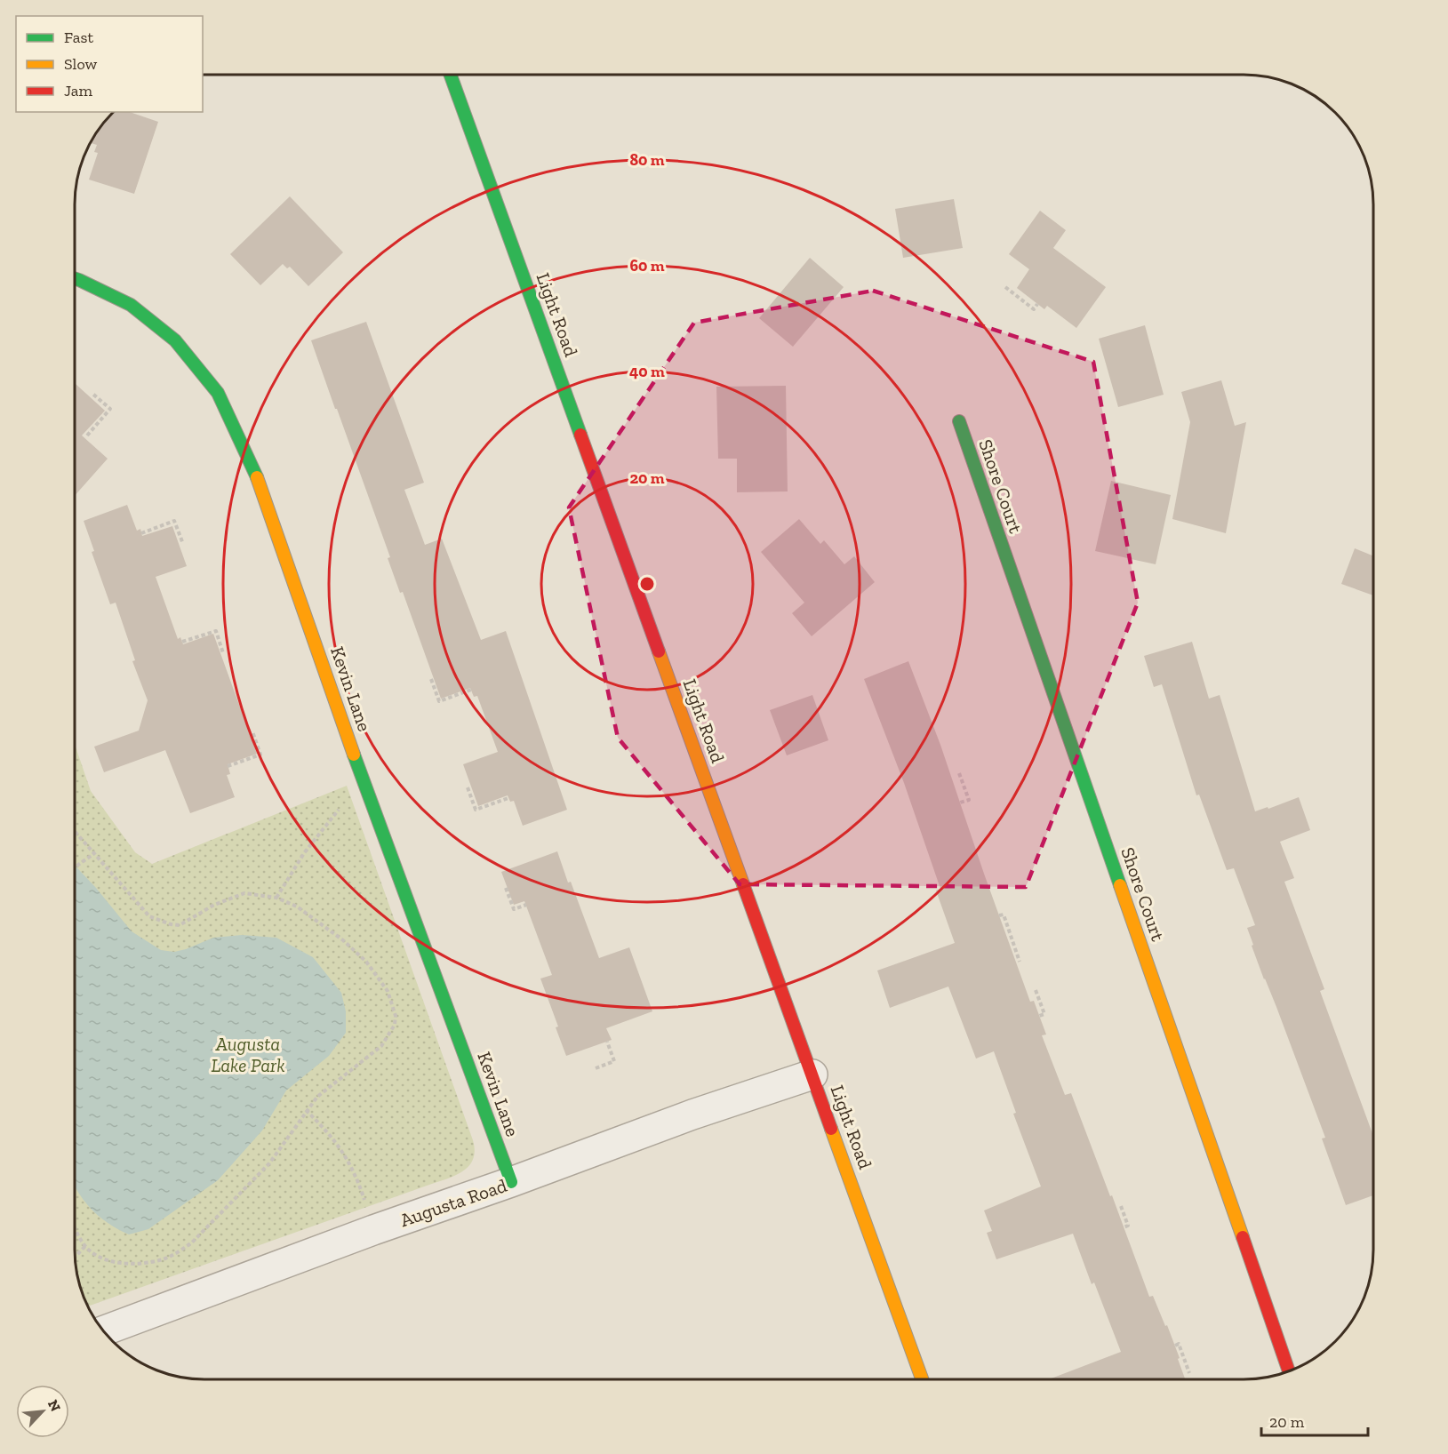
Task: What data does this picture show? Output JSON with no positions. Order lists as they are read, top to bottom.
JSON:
{
  "streets": {
    "street": [
      "Light Road",
      "Shore Court",
      "Kevin Lane",
      "Augusta Road"
    ]
  },
  "crossings": [
    ["Light Road", "Augusta Road"],
    ["Kevin Lane", "Augusta Road"]
  ],
  "parks": ["Augusta Lake Park"],
  "legend": ["Fast", "Slow", "Jam"],
  "scale_bar": "20 m",
  "north": "top right",
  "rings": [
    "80 m",
    "60 m",
    "40 m",
    "20 m"
  ]
}
